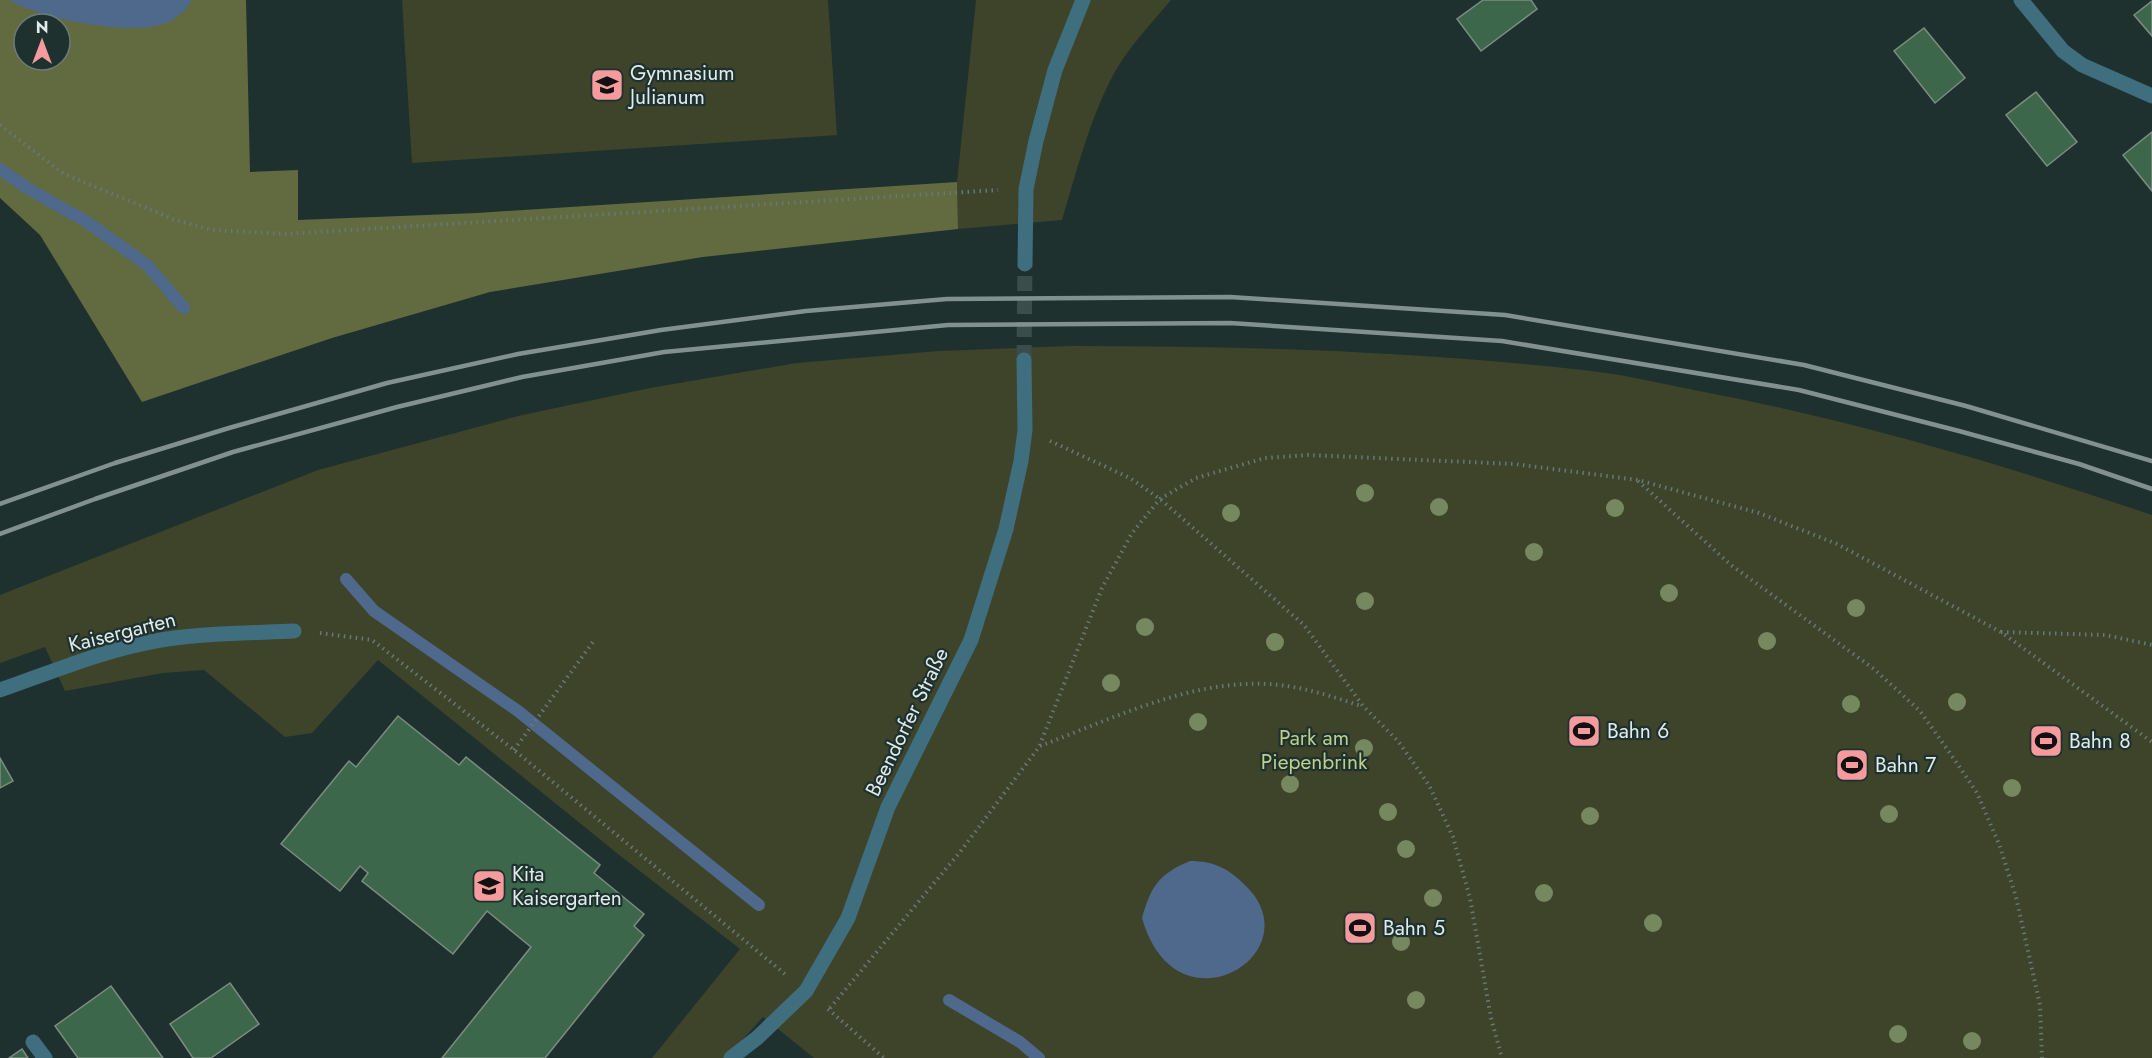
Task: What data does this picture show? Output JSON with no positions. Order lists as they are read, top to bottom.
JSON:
{
  "streets": {
    "street": ["Kaisergarten", "Beendorfer Straße"]
  },
  "parks": ["Park am Piepenbrink"],
  "places": {
    "school or university": ["Gymnasium Julianum", "Kita Kaisergarten"],
    "sports": [
      "Bahn 6",
      "Bahn 8",
      "Bahn 7",
      "Bahn 5"
    ]
  },
  "north": "top"
}
